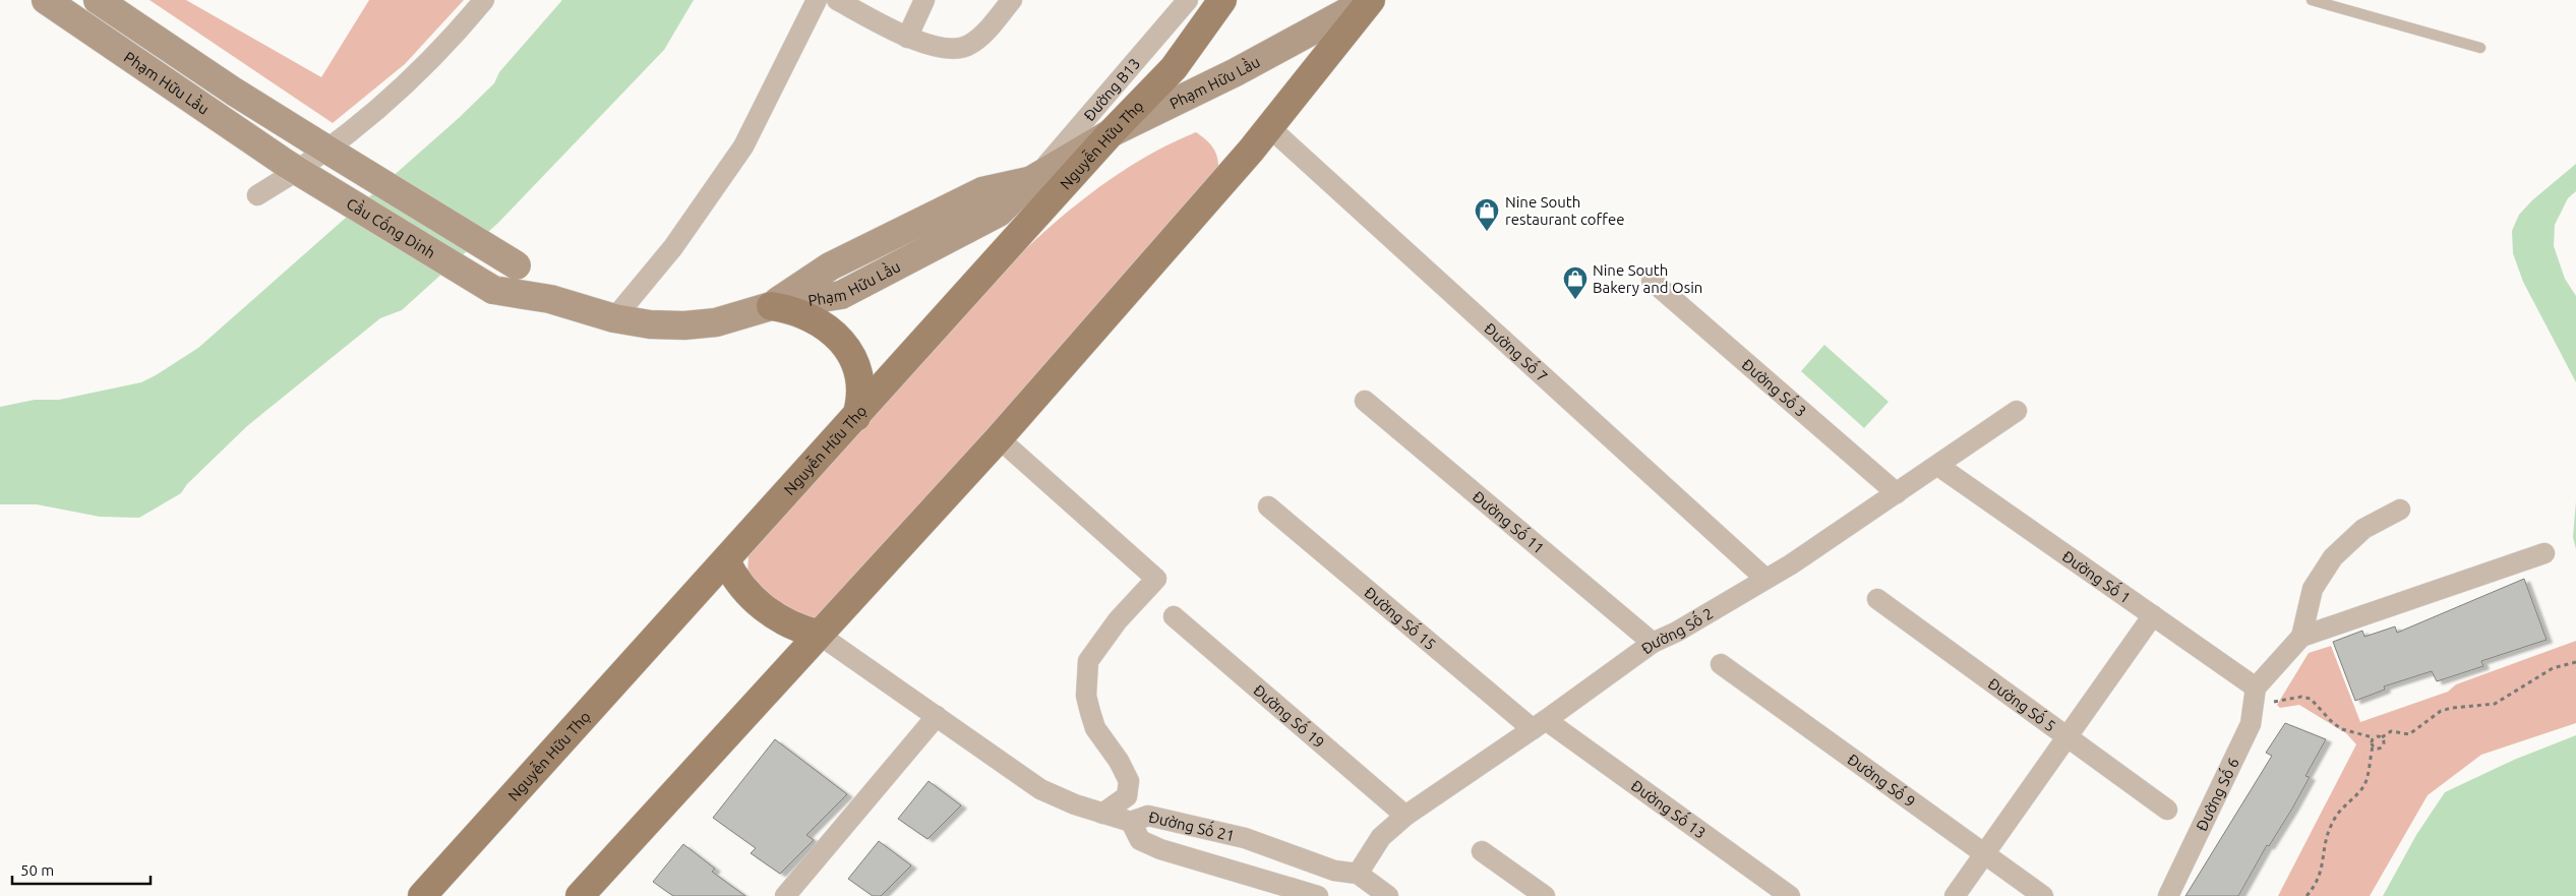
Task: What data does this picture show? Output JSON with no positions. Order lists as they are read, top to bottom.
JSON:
{
  "streets": {
    "main road": ["Phạm Hữu Lầu", "Nguyễn Hữu Thọ", "Cầu Cống Dinh"],
    "street": [
      "Đường B13",
      "Đường Số 7",
      "Đường Số 3",
      "Đường Số 11",
      "Đường Số 1",
      "Đường Số 15",
      "Đường Số 2",
      "Đường Số 5",
      "Đường Số 19",
      "Đường Số 9",
      "Đường Số 6",
      "Đường Số 13",
      "Đường Số 21"
    ]
  },
  "crossings": [
    ["Phạm Hữu Lầu", "Đường B13"],
    ["Phạm Hữu Lầu", "Nguyễn Hữu Thọ"],
    ["Phạm Hữu Lầu", "Cầu Cống Dinh"],
    ["Đường Số 7", "Đường Số 2"],
    ["Đường Số 3", "Đường Số 2"],
    ["Đường Số 11", "Đường Số 2"],
    ["Đường Số 1", "Đường Số 2"],
    ["Đường Số 1", "Đường Số 6"],
    ["Đường Số 15", "Đường Số 2"],
    ["Đường Số 15", "Đường Số 13"],
    ["Đường Số 2", "Đường Số 19"],
    ["Đường Số 2", "Đường Số 13"],
    ["Đường Số 2", "Đường Số 21"]
  ],
  "places": {
    "shop": ["Nine South restaurant coffee", "Nine South Bakery and Osin"]
  },
  "scale_bar": "50 m"
}
